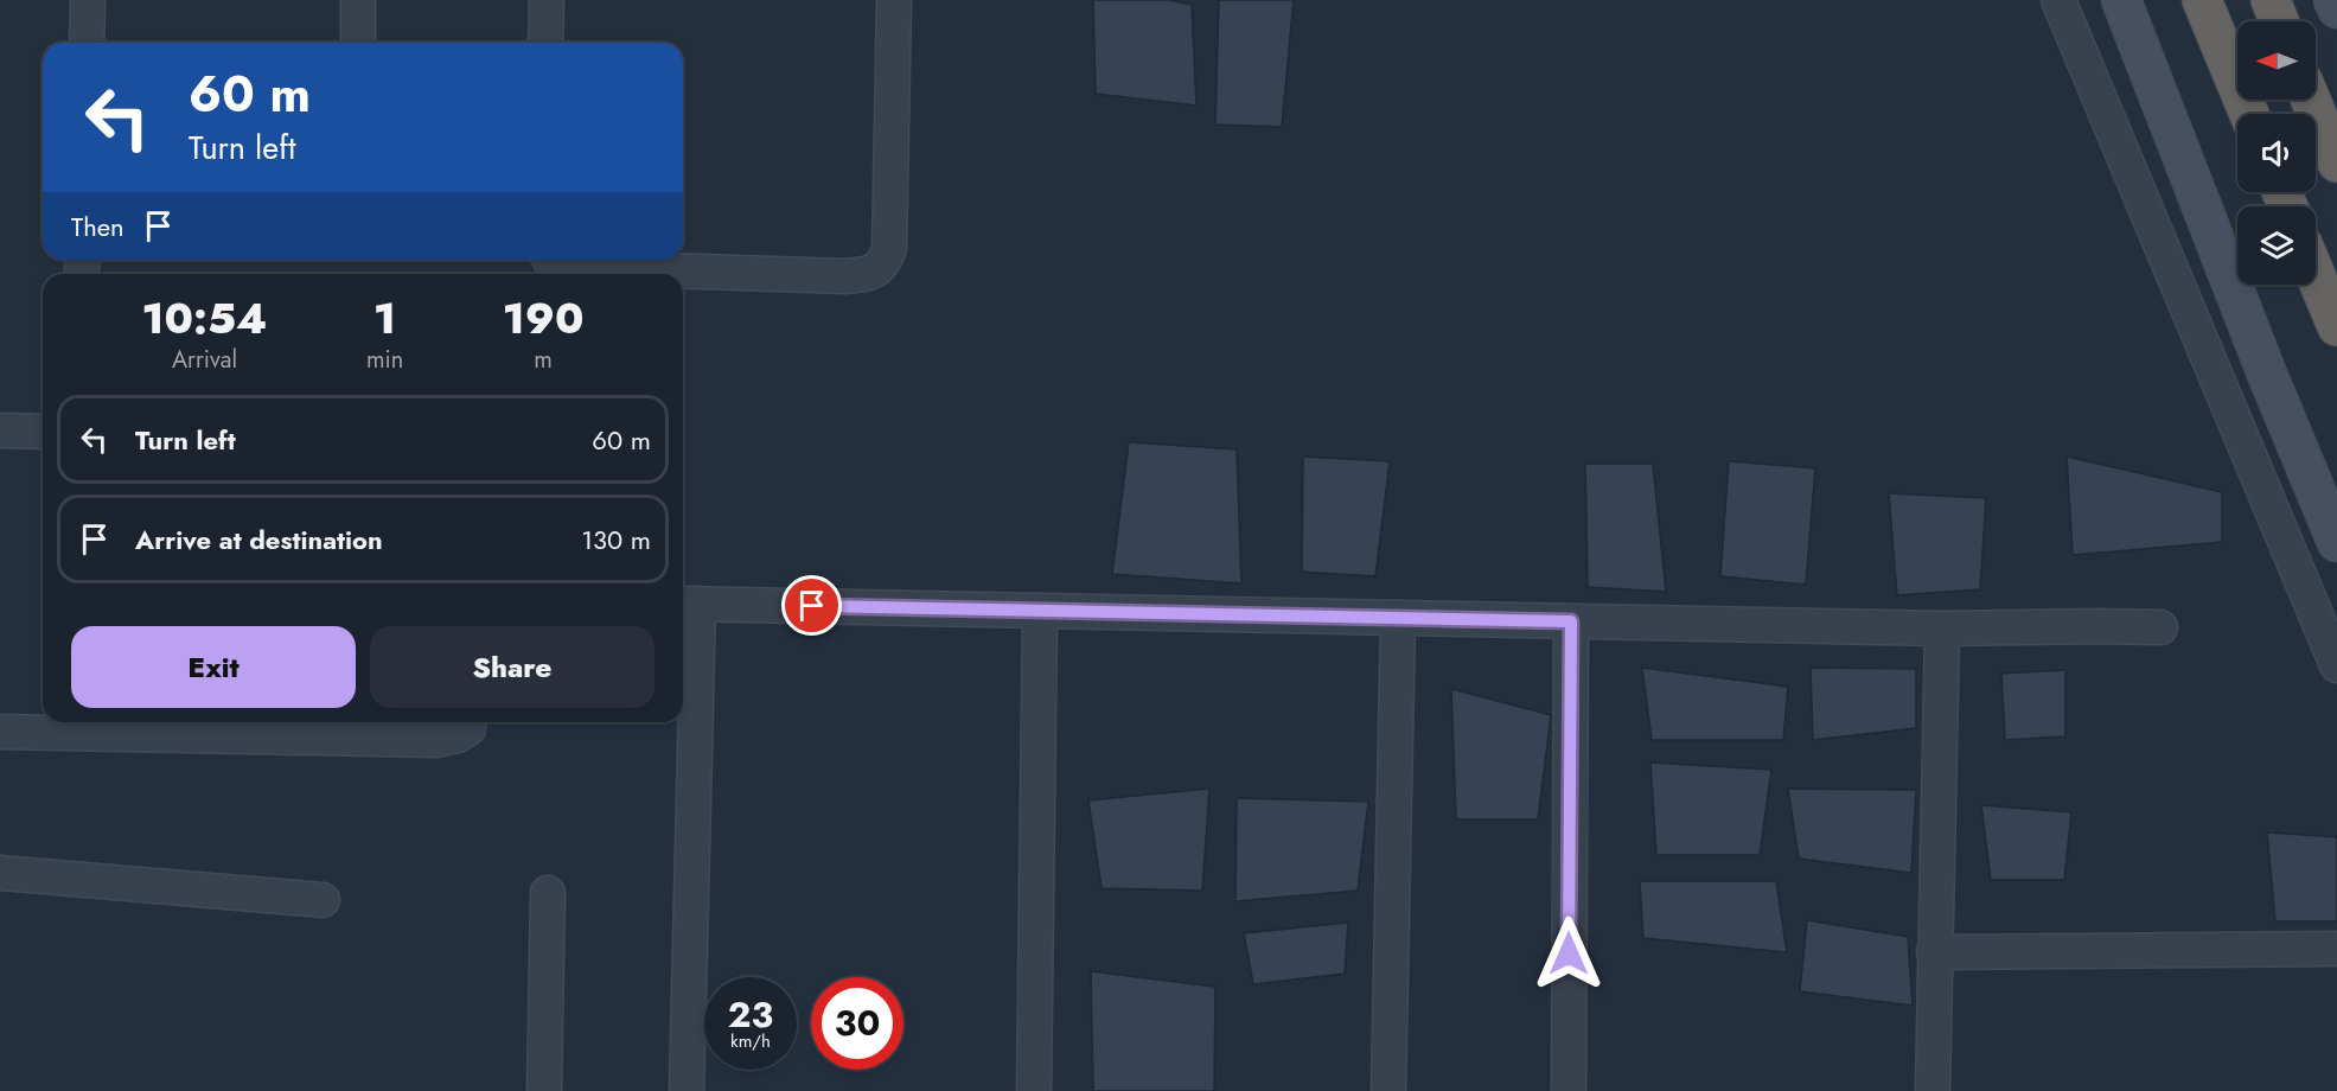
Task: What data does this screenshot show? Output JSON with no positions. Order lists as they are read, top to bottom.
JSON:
{
  "north": "left",
  "page": {
    "turn": ["60 m", "Turn left"],
    "then": "Then",
    "eta": [
      "10:54",
      "Arrival",
      "1",
      "min",
      "190",
      "m"
    ],
    "list": [
      {
        "name": "Turn left",
        "value": "60 m"
      },
      {
        "name": "Arrive at destination",
        "value": "130 m"
      }
    ],
    "buttons": ["Exit", "Share"],
    "speed": "23 km/h",
    "limit": "30"
  }
}
